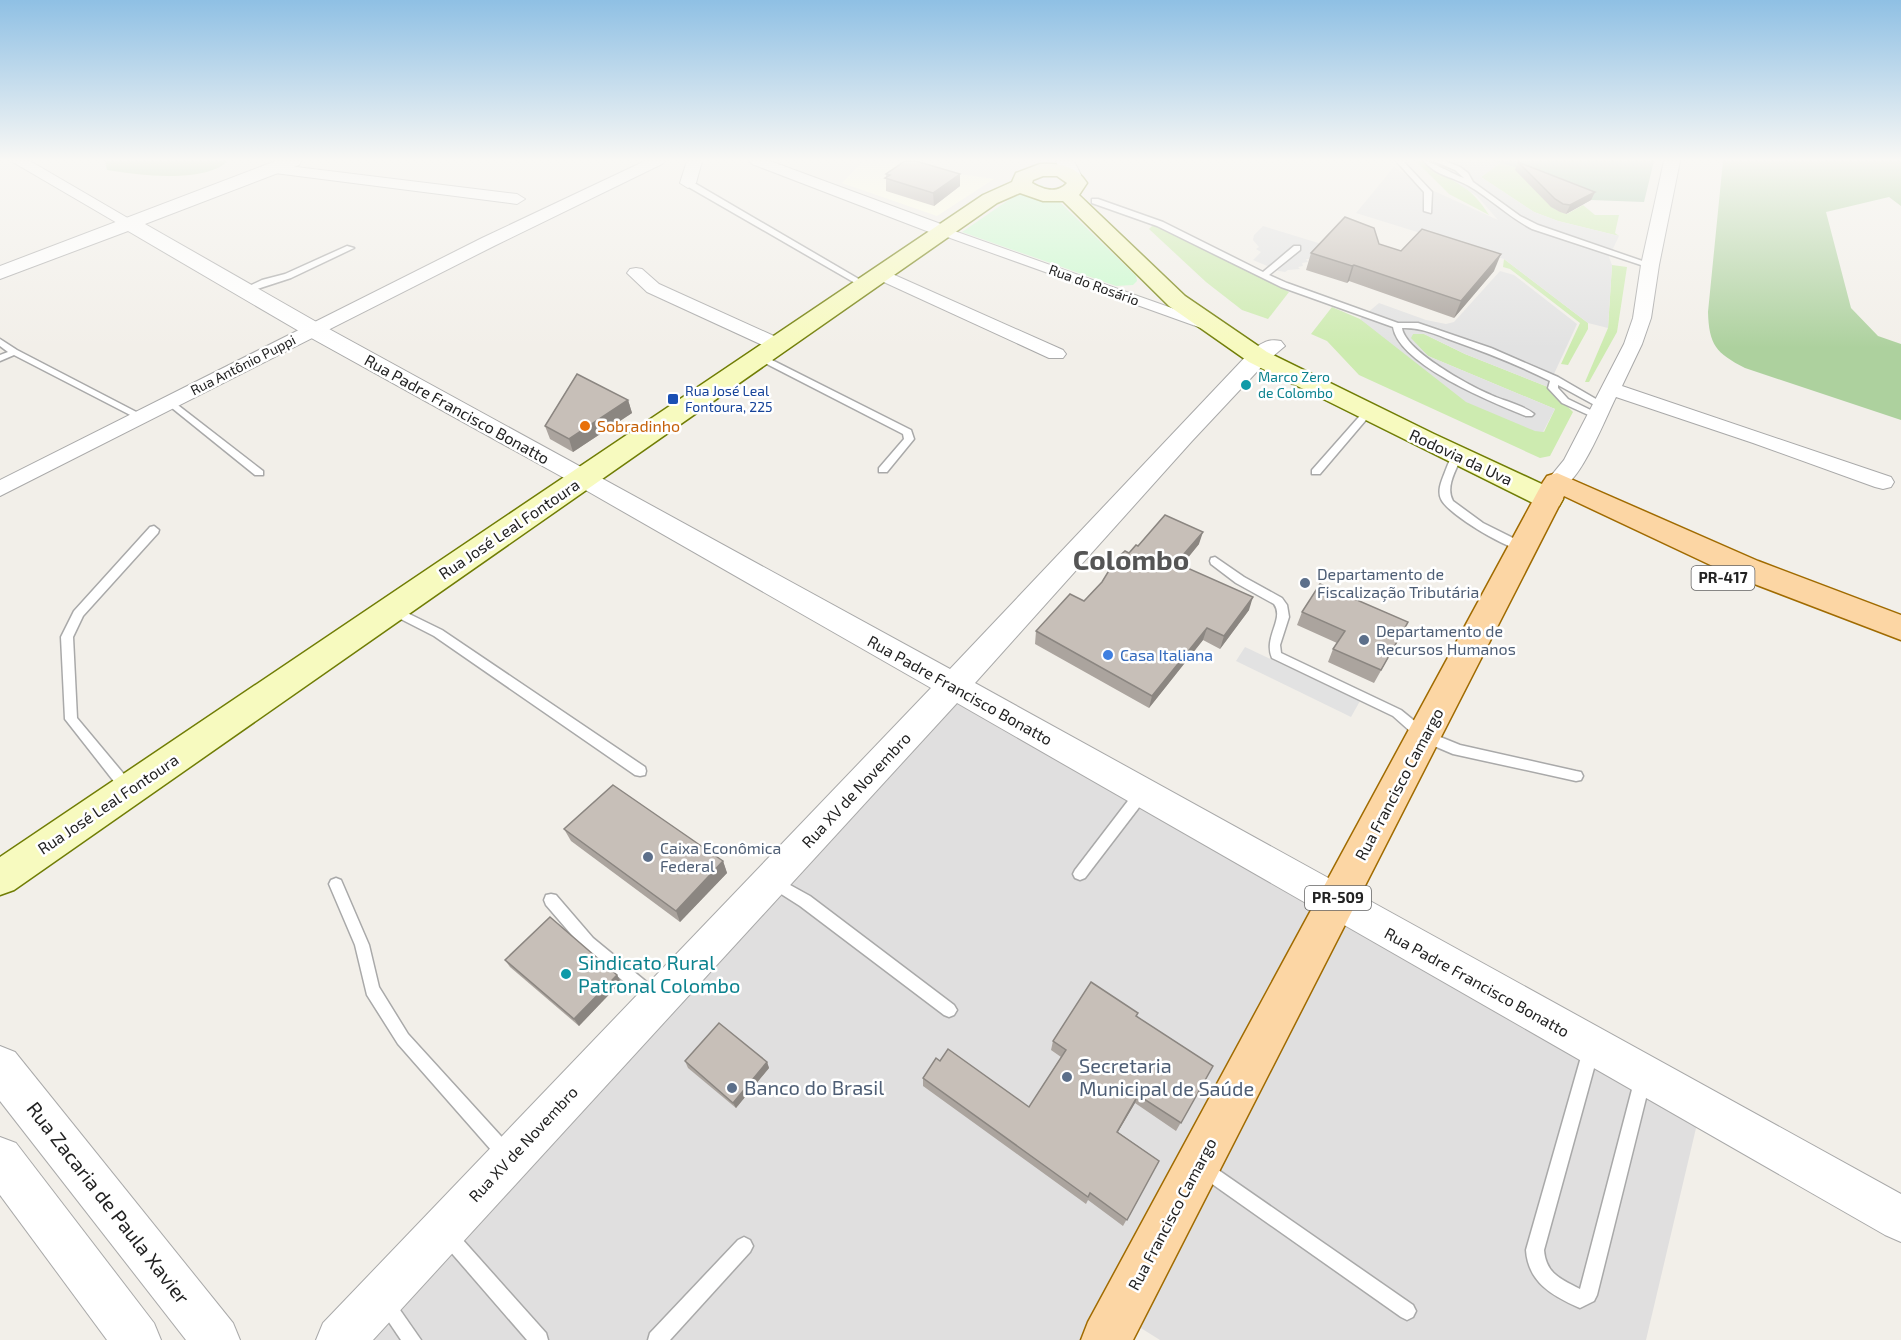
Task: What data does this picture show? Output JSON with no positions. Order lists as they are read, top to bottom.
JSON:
{
  "streets": {
    "main road": [
      "Rodovia da Uva",
      "Rua José Leal Fontoura",
      "PR-417",
      "Rua Francisco Camargo",
      "PR-509"
    ],
    "street": [
      "Rua do Rosário",
      "Rua Antônio Puppi",
      "Rua Padre Francisco Bonatto",
      "Rua XV de Novembro",
      "Rua Zacaria de Paula Xavier"
    ]
  },
  "crossings": [
    ["Rua do Rosário", "Rodovia da Uva"],
    ["Rua do Rosário", "Rua José Leal Fontoura"],
    ["Rua Antônio Puppi", "Rua Padre Francisco Bonatto"],
    ["Rua Padre Francisco Bonatto", "Rua José Leal Fontoura"],
    ["Rua Padre Francisco Bonatto", "Rua Francisco Camargo"],
    ["Rua Padre Francisco Bonatto", "Rua XV de Novembro"],
    ["Rodovia da Uva", "Rua Francisco Camargo"],
    ["Rodovia da Uva", "Rua XV de Novembro"]
  ],
  "districts": ["Colombo"],
  "places": {
    "other": [
      "Marco Zero de Colombo",
      "Sobradinho",
      "Departamento de Fiscalização Tributária",
      "Departamento de Recursos Humanos",
      "Casa Italiana",
      "Caixa Econômica Federal",
      "Sindicato Rural Patronal Colombo",
      "Secretaria Municipal de Saúde",
      "Banco do Brasil"
    ],
    "transit": ["Rua José Leal Fontoura, 225"]
  }
}
